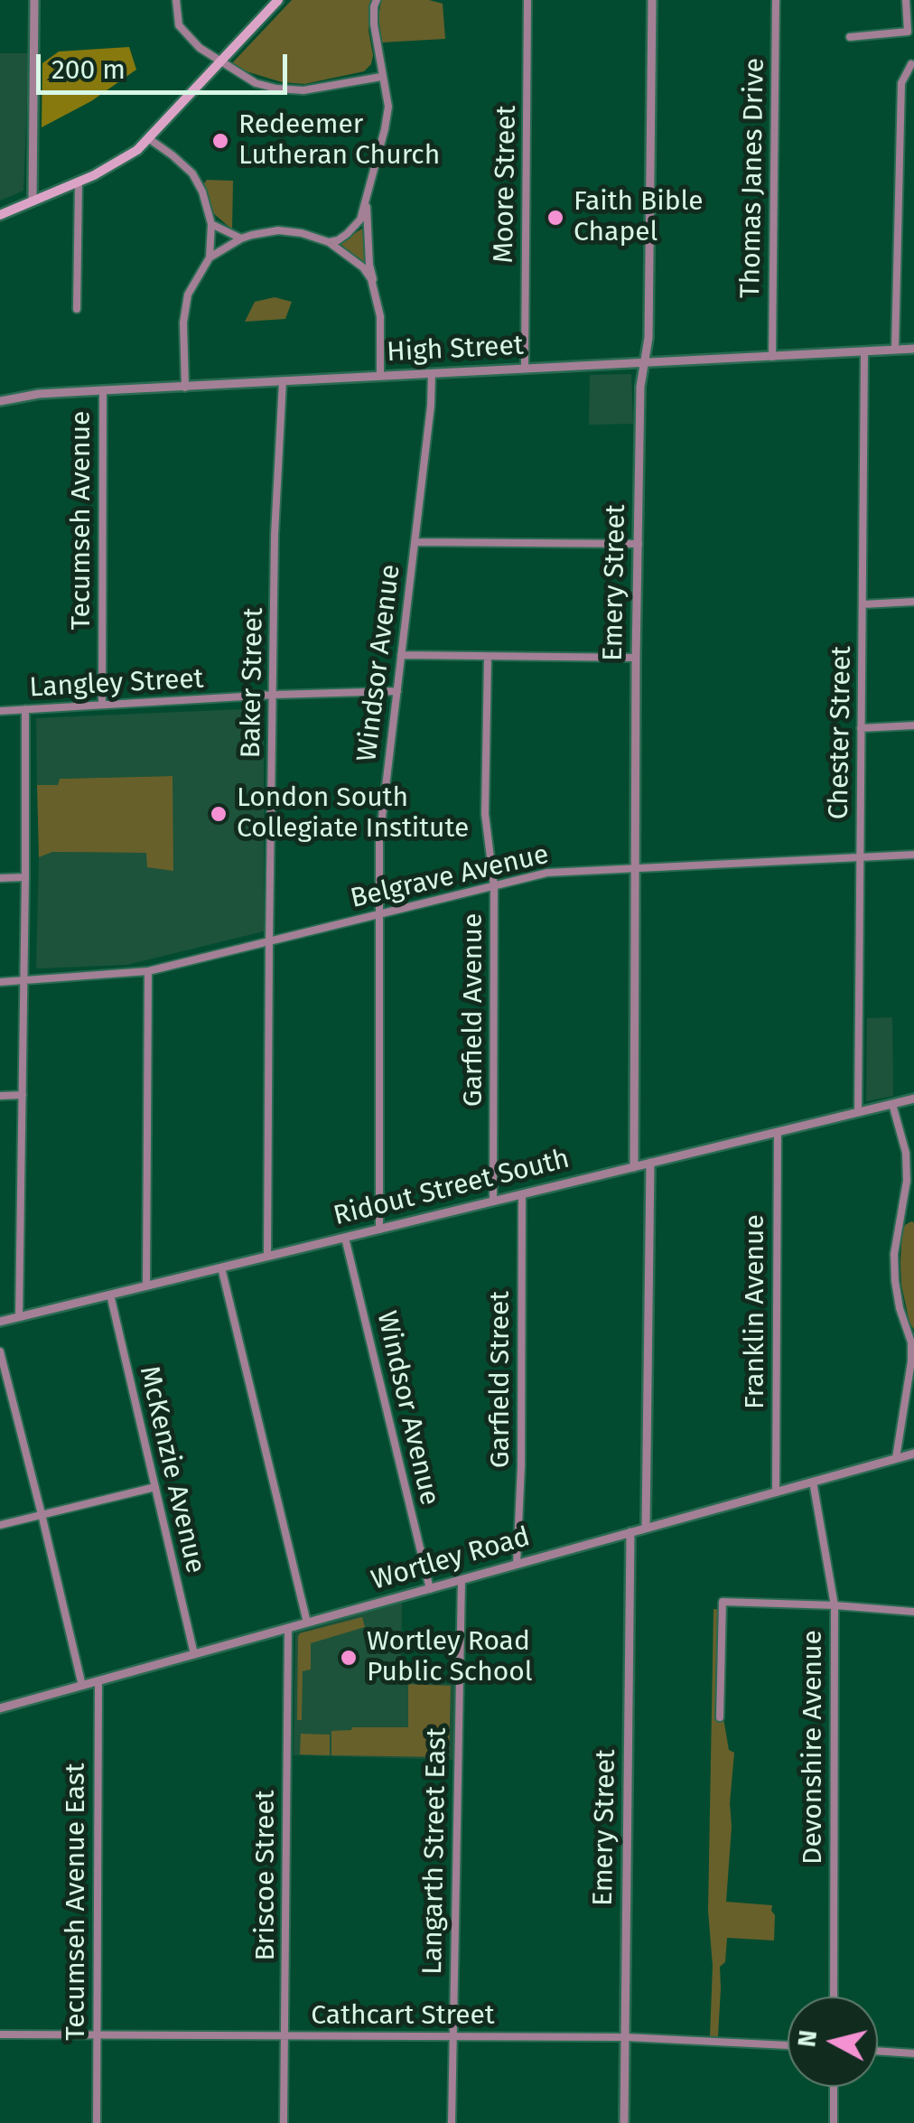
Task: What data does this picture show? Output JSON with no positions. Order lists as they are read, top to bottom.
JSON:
{
  "streets": {
    "street": [
      "Thomas Janes Drive",
      "Moore Street",
      "High Street",
      "Tecumseh Avenue",
      "Emery Street",
      "Windsor Avenue",
      "Baker Street",
      "Langley Street",
      "Chester Street",
      "Belgrave Avenue",
      "Garfield Avenue",
      "Ridout Street South",
      "Franklin Avenue",
      "Garfield Street",
      "McKenzie Avenue",
      "Wortley Road",
      "Devonshire Avenue",
      "Langarth Street East",
      "Briscoe Street",
      "Tecumseh Avenue East",
      "Cathcart Street"
    ]
  },
  "crossings": [
    ["Thomas Janes Drive", "High Street"],
    ["Moore Street", "High Street"],
    ["High Street", "Tecumseh Avenue"],
    ["High Street", "Emery Street"],
    ["High Street", "Windsor Avenue"],
    ["High Street", "Baker Street"],
    ["High Street", "Chester Street"],
    ["Tecumseh Avenue", "Langley Street"],
    ["Emery Street", "Belgrave Avenue"],
    ["Emery Street", "Ridout Street South"],
    ["Emery Street", "Wortley Road"],
    ["Emery Street", "Cathcart Street"],
    ["Windsor Avenue", "Langley Street"],
    ["Windsor Avenue", "Belgrave Avenue"],
    ["Windsor Avenue", "Ridout Street South"],
    ["Windsor Avenue", "Wortley Road"],
    ["Baker Street", "Langley Street"],
    ["Baker Street", "Belgrave Avenue"],
    ["Baker Street", "Ridout Street South"],
    ["Chester Street", "Belgrave Avenue"],
    ["Chester Street", "Ridout Street South"],
    ["Belgrave Avenue", "Garfield Avenue"],
    ["Garfield Avenue", "Ridout Street South"],
    ["Ridout Street South", "Franklin Avenue"],
    ["Ridout Street South", "Garfield Street"],
    ["Ridout Street South", "McKenzie Avenue"],
    ["Franklin Avenue", "Wortley Road"],
    ["Garfield Street", "Wortley Road"],
    ["McKenzie Avenue", "Wortley Road"],
    ["Wortley Road", "Devonshire Avenue"],
    ["Wortley Road", "Langarth Street East"],
    ["Wortley Road", "Briscoe Street"],
    ["Wortley Road", "Tecumseh Avenue East"],
    ["Langarth Street East", "Cathcart Street"],
    ["Briscoe Street", "Cathcart Street"],
    ["Tecumseh Avenue East", "Cathcart Street"]
  ],
  "places": [
    "Redeemer Lutheran Church",
    "Faith Bible Chapel",
    "London South Collegiate Institute",
    "Wortley Road Public School"
  ],
  "scale_bar": "200 m",
  "north": "left"
}
